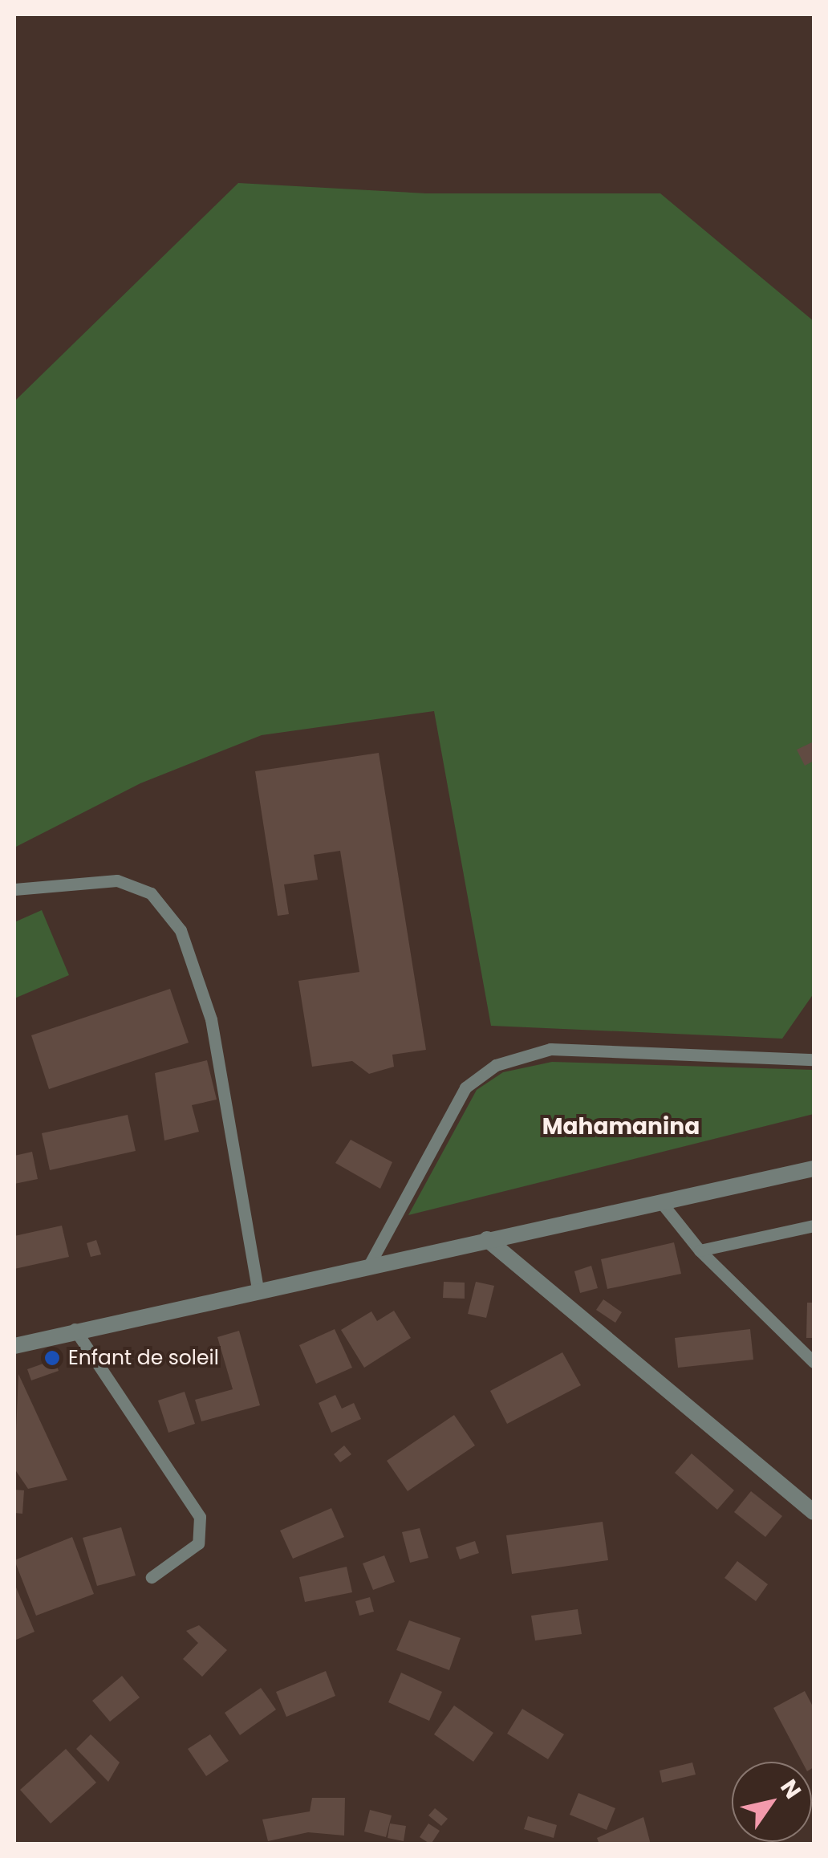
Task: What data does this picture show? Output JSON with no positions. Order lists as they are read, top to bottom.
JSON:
{
  "districts": ["Mahamanina"],
  "places": ["Enfant de soleil"],
  "north": "top right"
}
